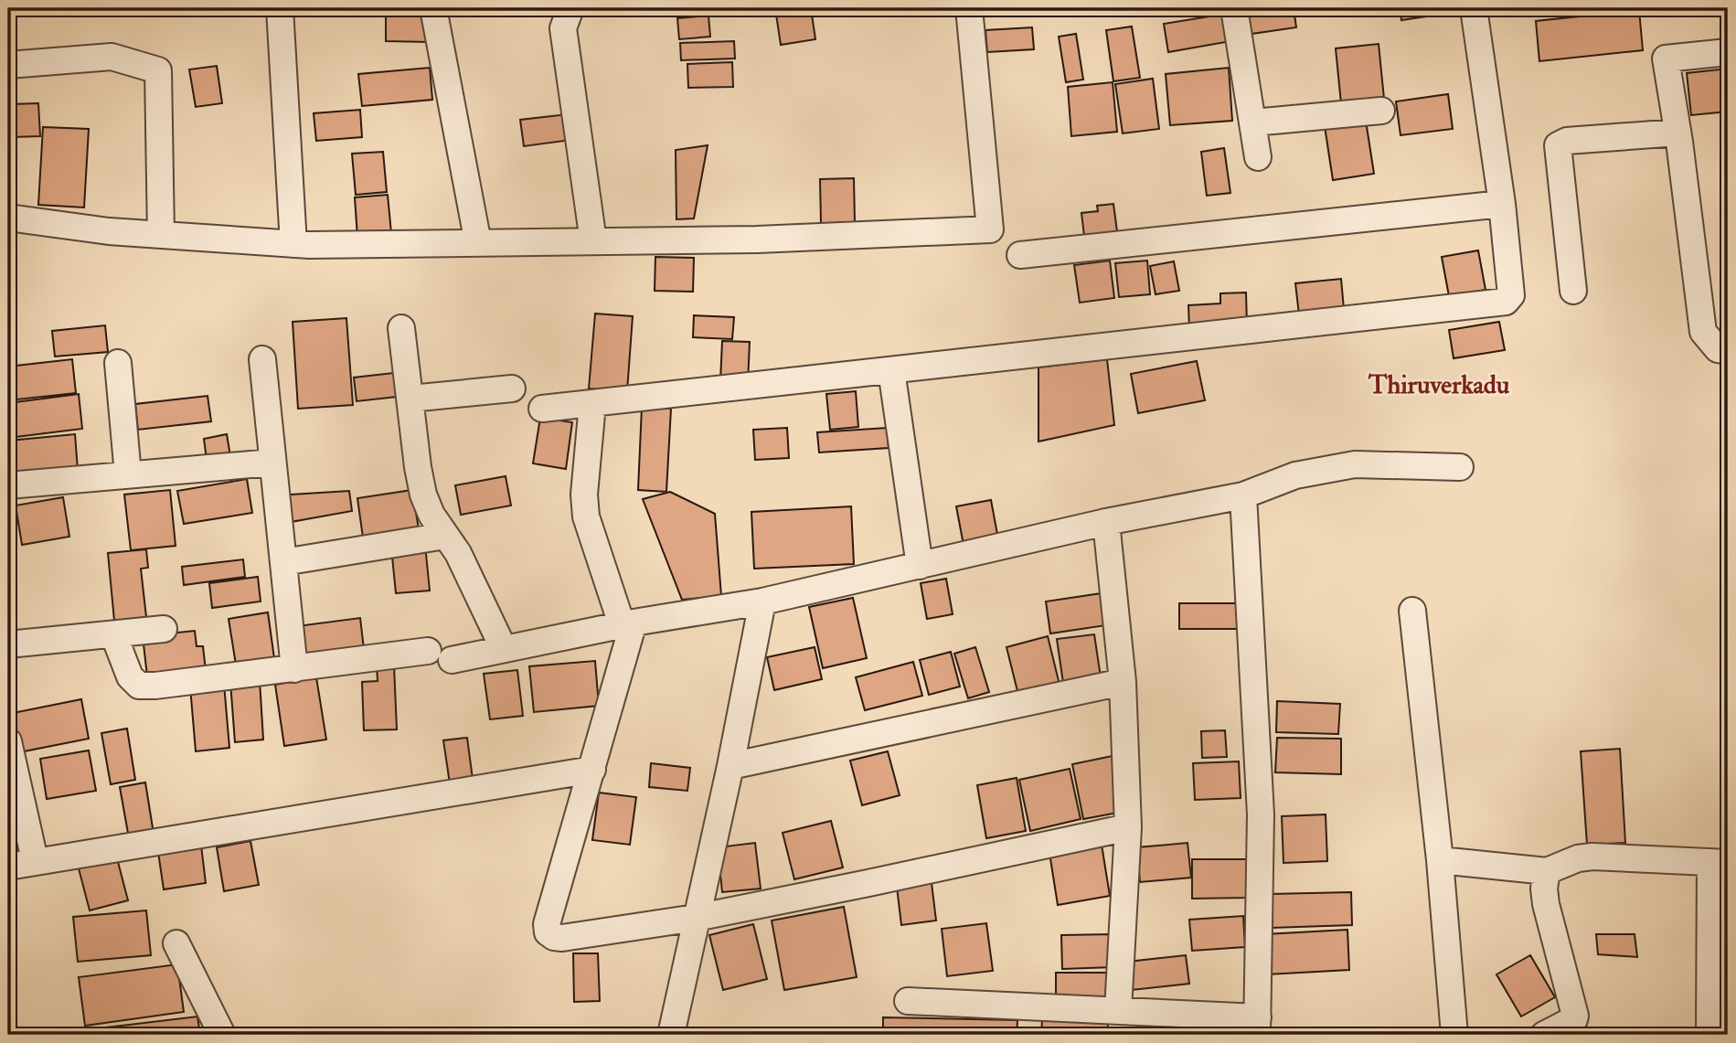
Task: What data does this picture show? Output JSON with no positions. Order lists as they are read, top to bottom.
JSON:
{
  "districts": ["Thiruverkadu"]
}
